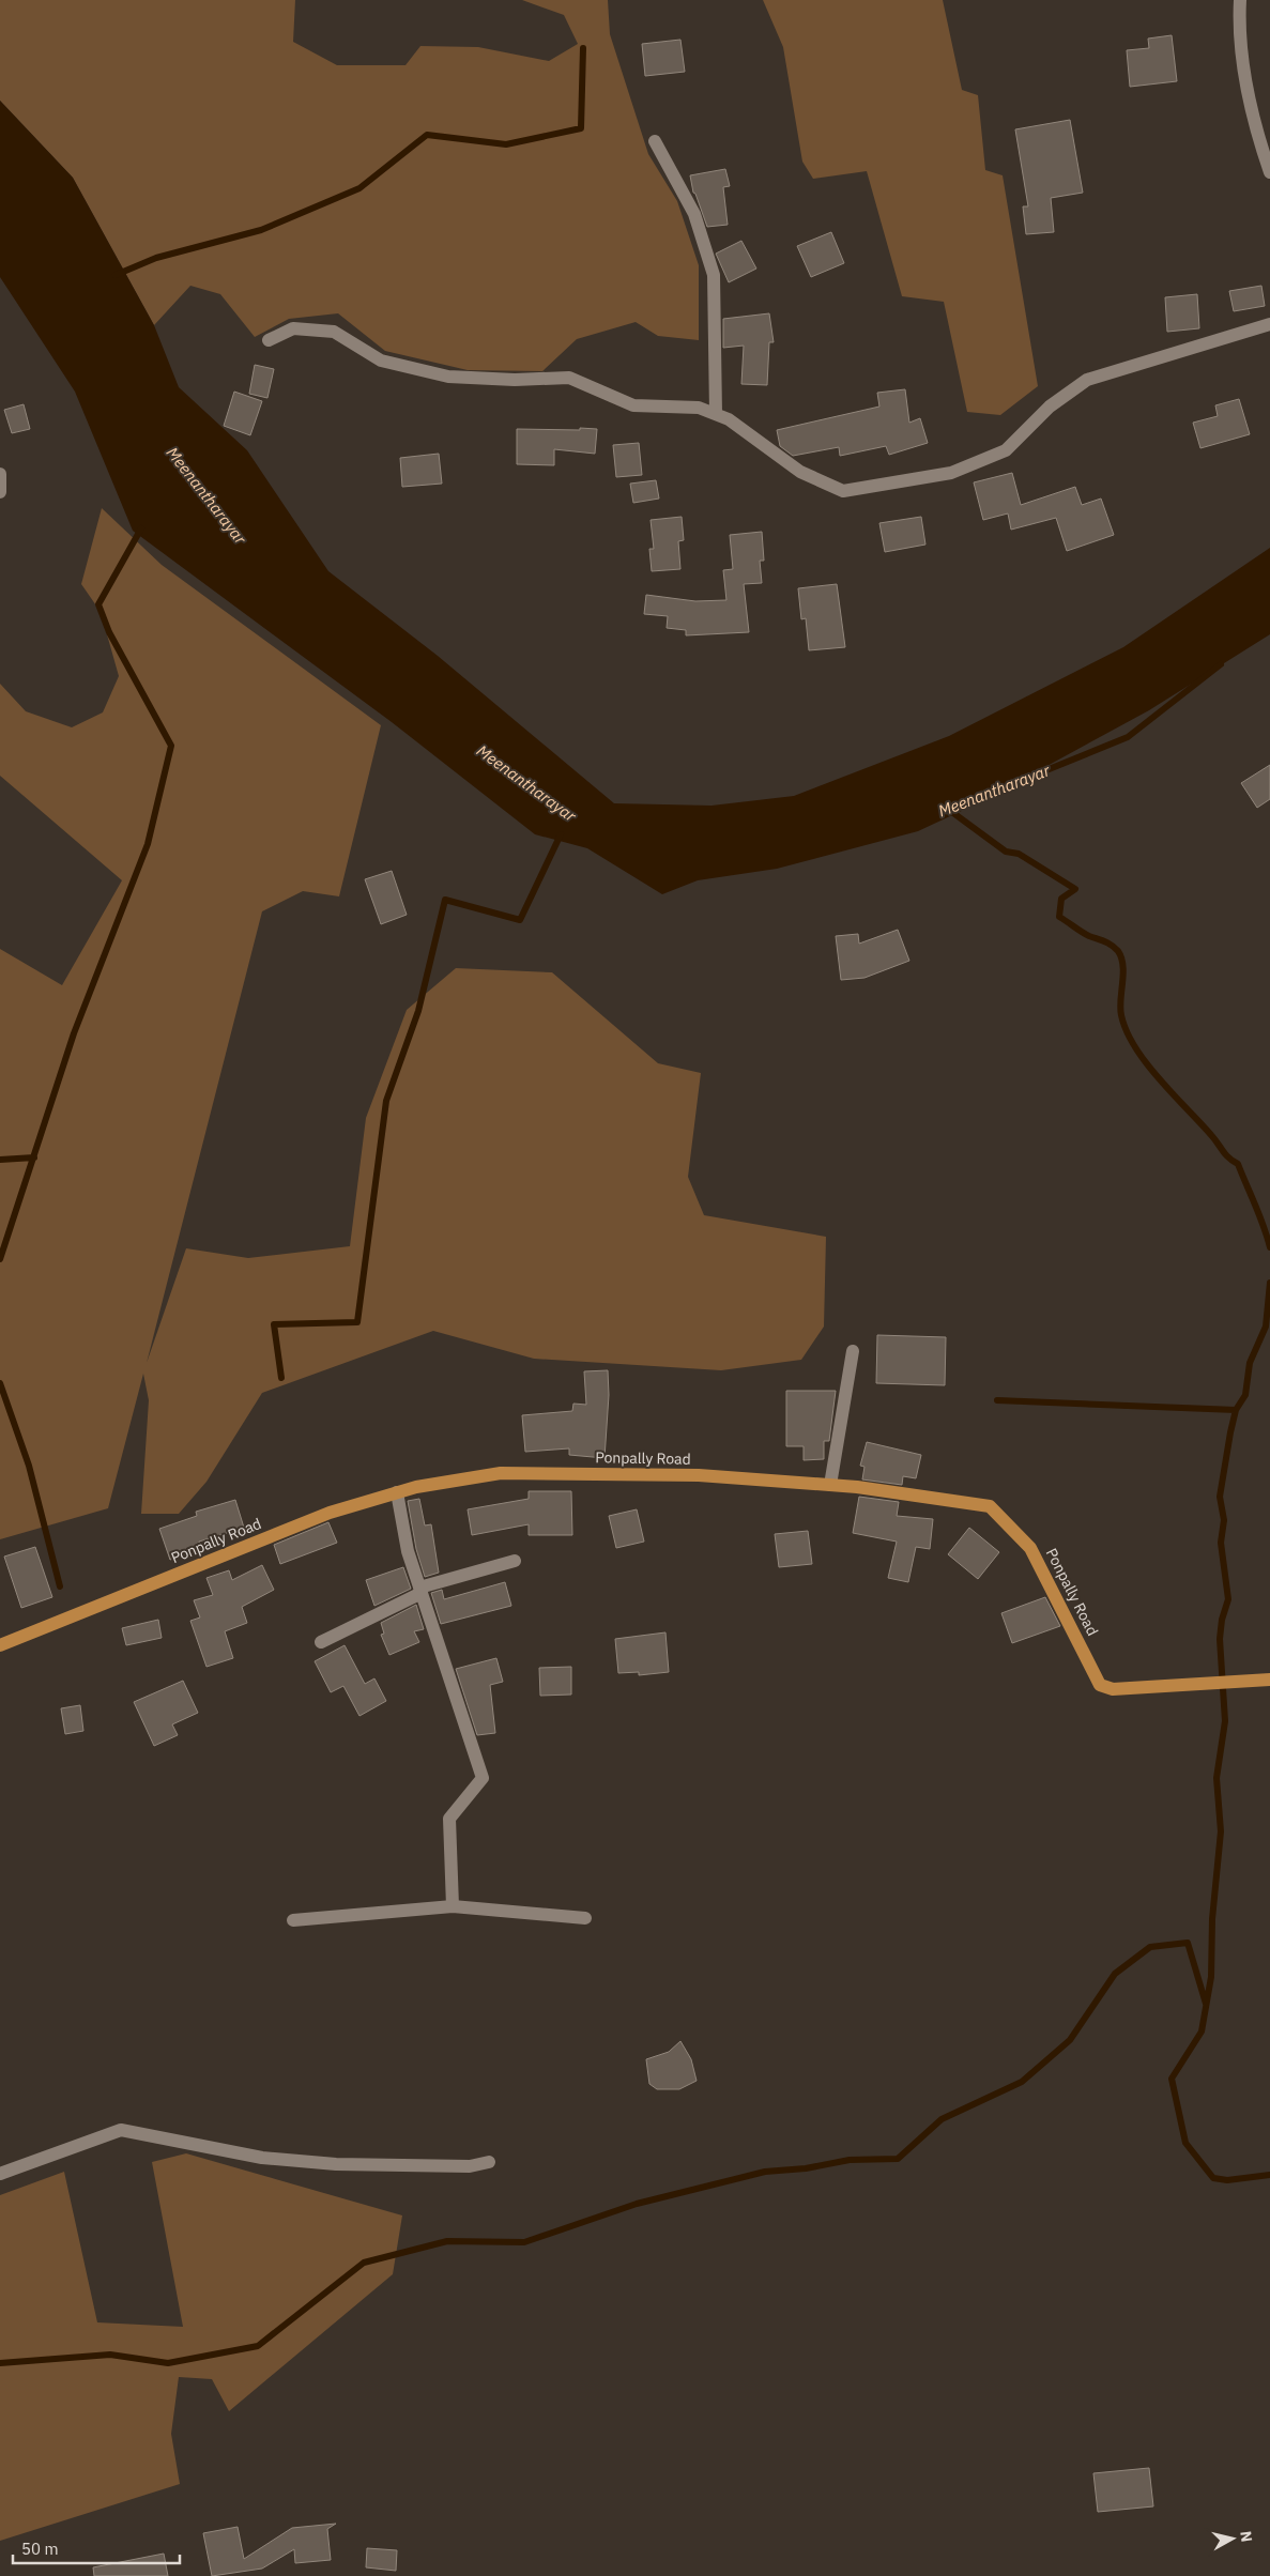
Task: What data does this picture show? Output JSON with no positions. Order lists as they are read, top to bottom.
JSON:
{
  "streets": {
    "main road": ["Ponpally Road"]
  },
  "water": ["Meenantharayar"],
  "scale_bar": "50 m",
  "north": "right"
}
